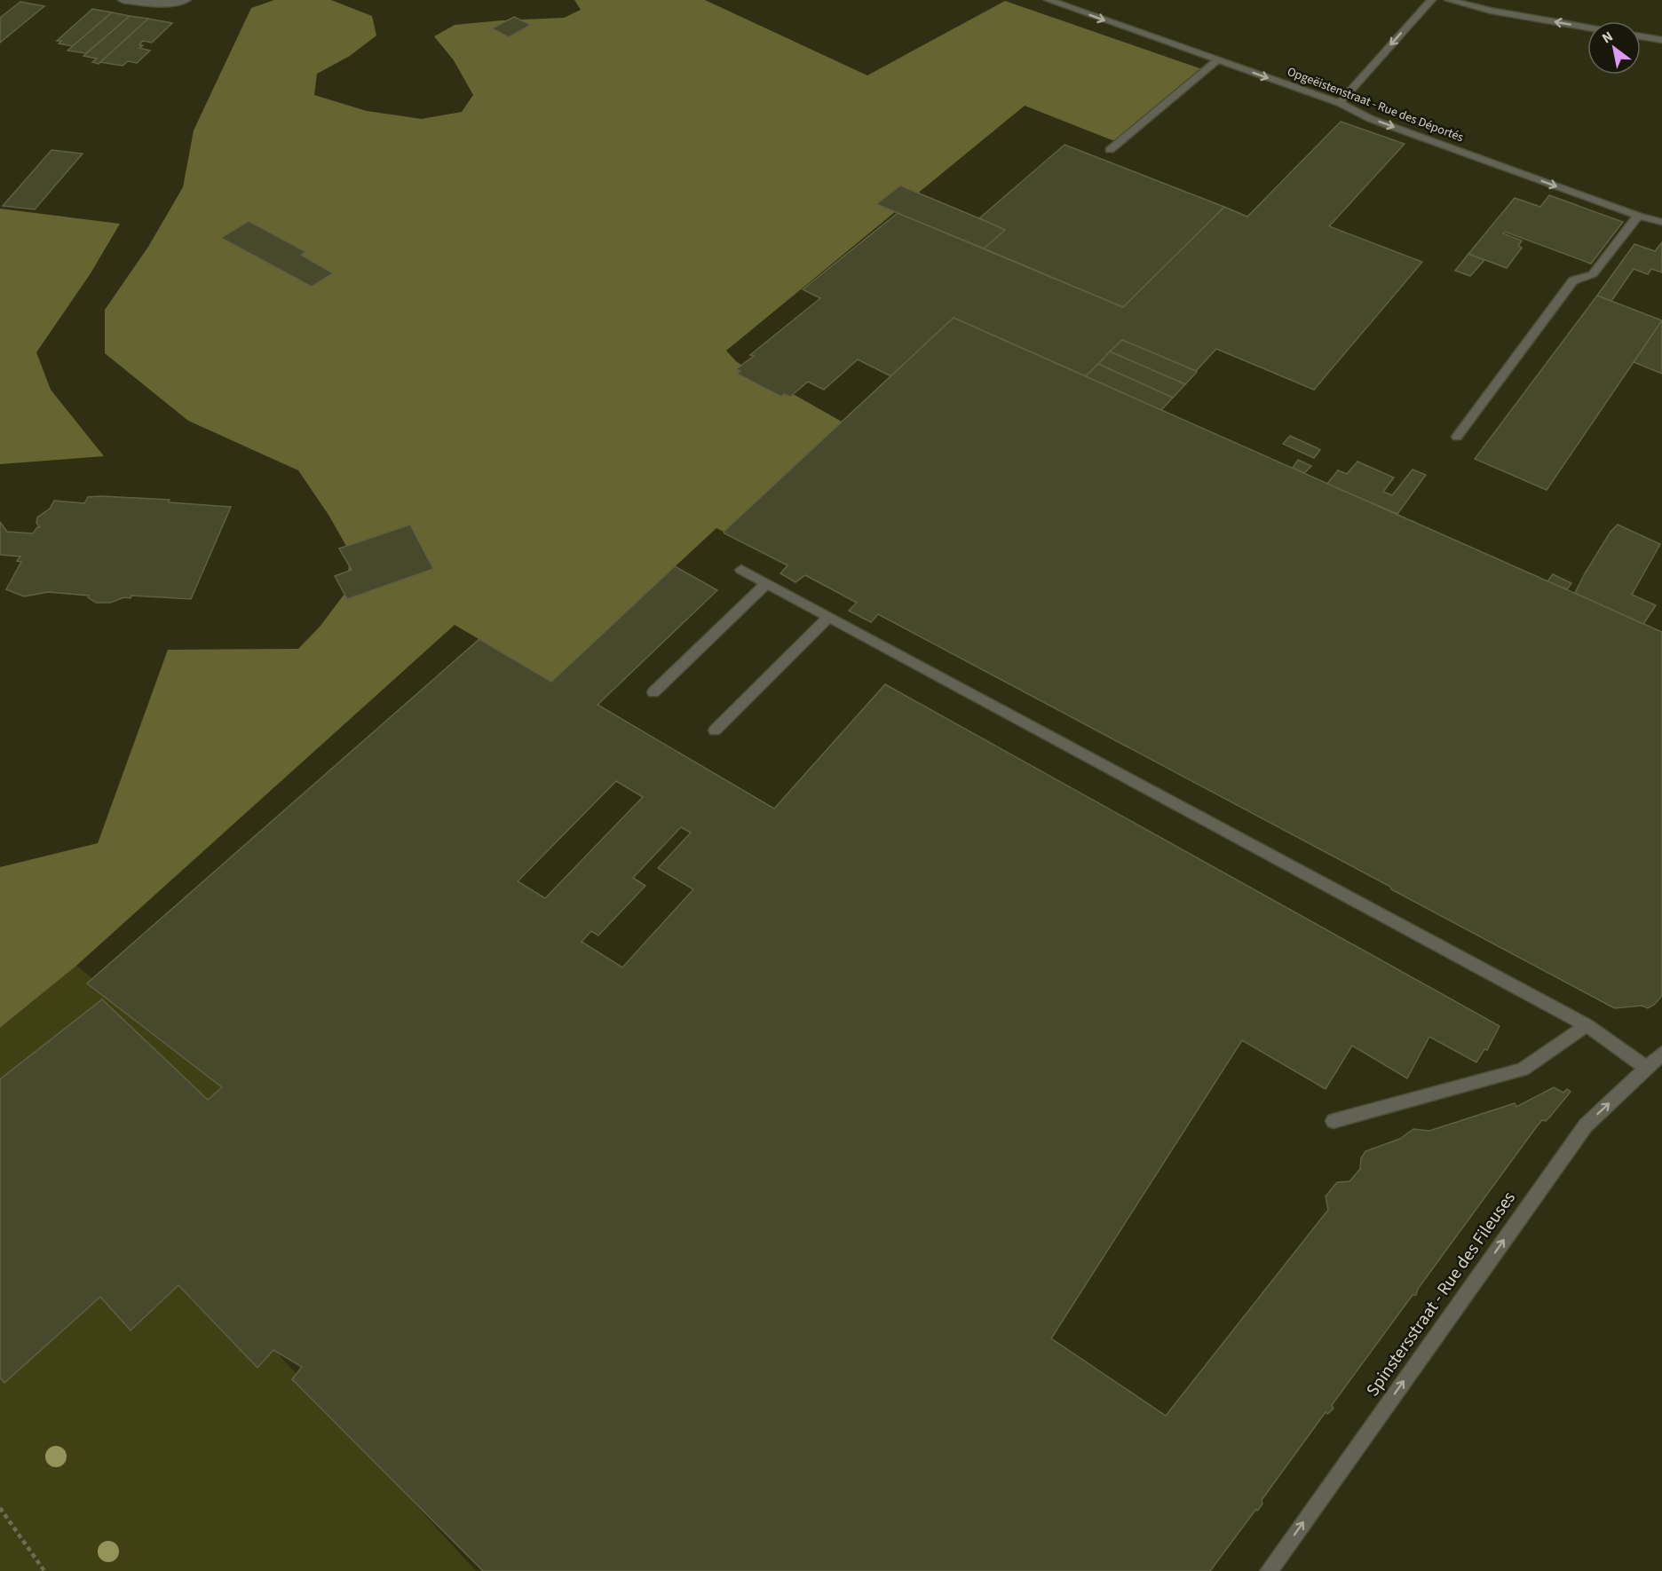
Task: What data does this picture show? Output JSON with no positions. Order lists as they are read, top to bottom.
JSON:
{
  "streets": {
    "street": ["Opgeëistenstraat - Rue des Déportés", "Spinstersstraat - Rue des Fileuses"]
  },
  "one_way": ["Opgeëistenstraat - Rue des Déportés", "Spinstersstraat - Rue des Fileuses"],
  "north": "top left"
}
